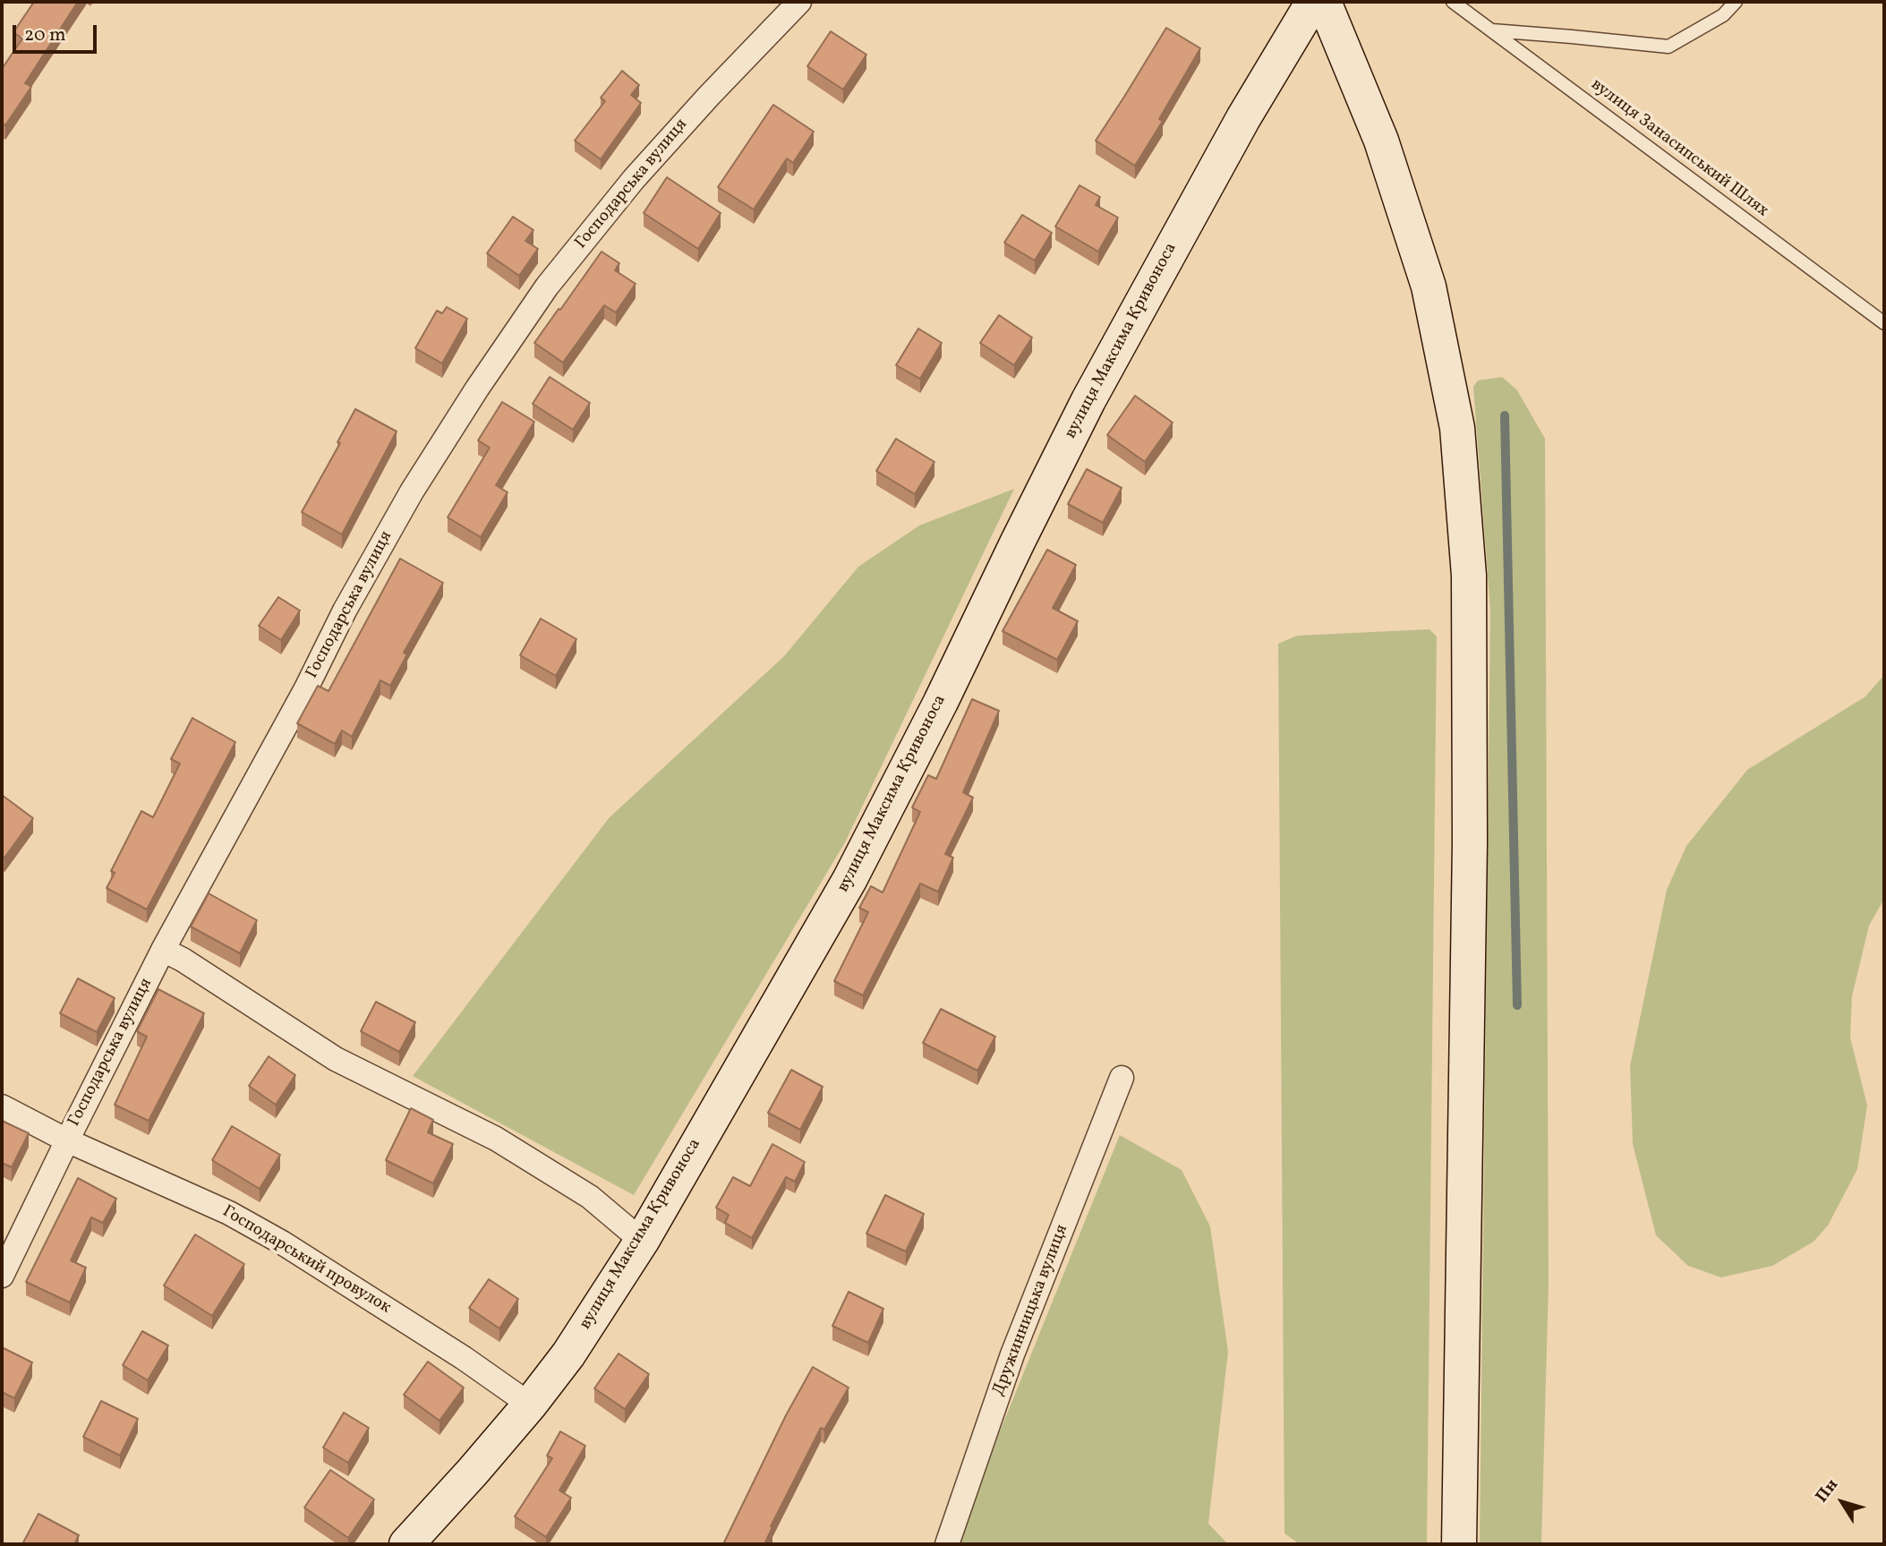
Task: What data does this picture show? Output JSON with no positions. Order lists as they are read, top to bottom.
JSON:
{
  "streets": {
    "street": [
      "Господарська вулиця",
      "вулиця Максима Кривоноса",
      "Господарський провулок",
      "Дружинницька вулиця"
    ],
    "lane": ["вулиця Занасипський Шлях"]
  },
  "crossings": [
    ["Господарська вулиця", "Господарський провулок"],
    ["вулиця Максима Кривоноса", "Господарський провулок"]
  ],
  "scale_bar": "20 m",
  "north": "top left"
}
